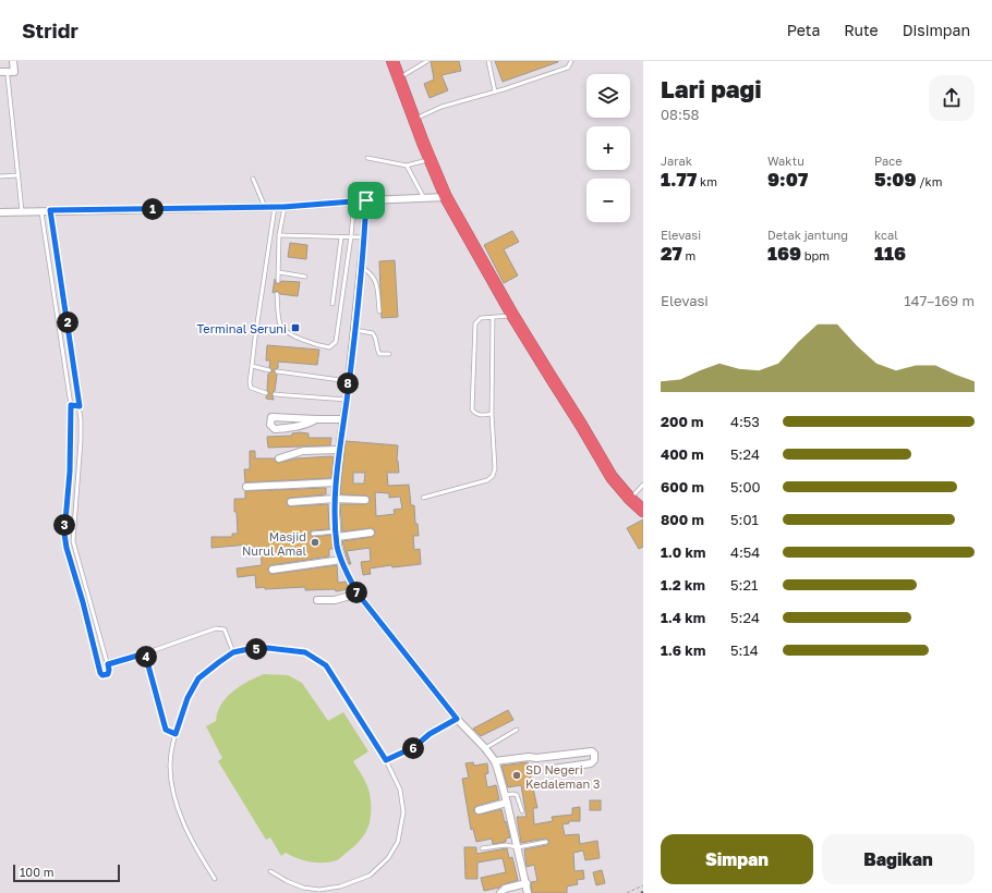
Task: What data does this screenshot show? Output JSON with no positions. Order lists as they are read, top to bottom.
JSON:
{
  "places": {
    "transit": ["Terminal Seruni"],
    "other": ["Masjid Nurul Amal", "SD Negeri Kedaleman 3"]
  },
  "scale_bar": "100 m",
  "page": {
    "header": "Stridr",
    "nav": ["Peta", "Rute", "Disimpan"],
    "heading": ["Lari pagi", "08:58"],
    "map_buttons": ["+", "−"],
    "stats": [
      ["Jarak", "1.77 km"],
      ["Waktu", "9:07"],
      ["Pace", "5:09 /km"],
      ["Elevasi", "27 m"],
      ["Detak jantung", "169 bpm"],
      ["kcal", "116"]
    ],
    "pins": [
      "1",
      "2",
      "8",
      "3",
      "7",
      "5",
      "4",
      "6"
    ],
    "chart": ["Elevasi", "147–169 m"],
    "list": [
      {
        "name": "200 m",
        "note": "4:53"
      },
      {
        "name": "400 m",
        "note": "5:24"
      },
      {
        "name": "600 m",
        "note": "5:00"
      },
      {
        "name": "800 m",
        "note": "5:01"
      },
      {
        "name": "1.0 km",
        "note": "4:54"
      },
      {
        "name": "1.2 km",
        "note": "5:21"
      },
      {
        "name": "1.4 km",
        "note": "5:24"
      },
      {
        "name": "1.6 km",
        "note": "5:14"
      }
    ],
    "buttons": ["Simpan", "Bagikan"],
    "scale": "100 m"
  }
}
